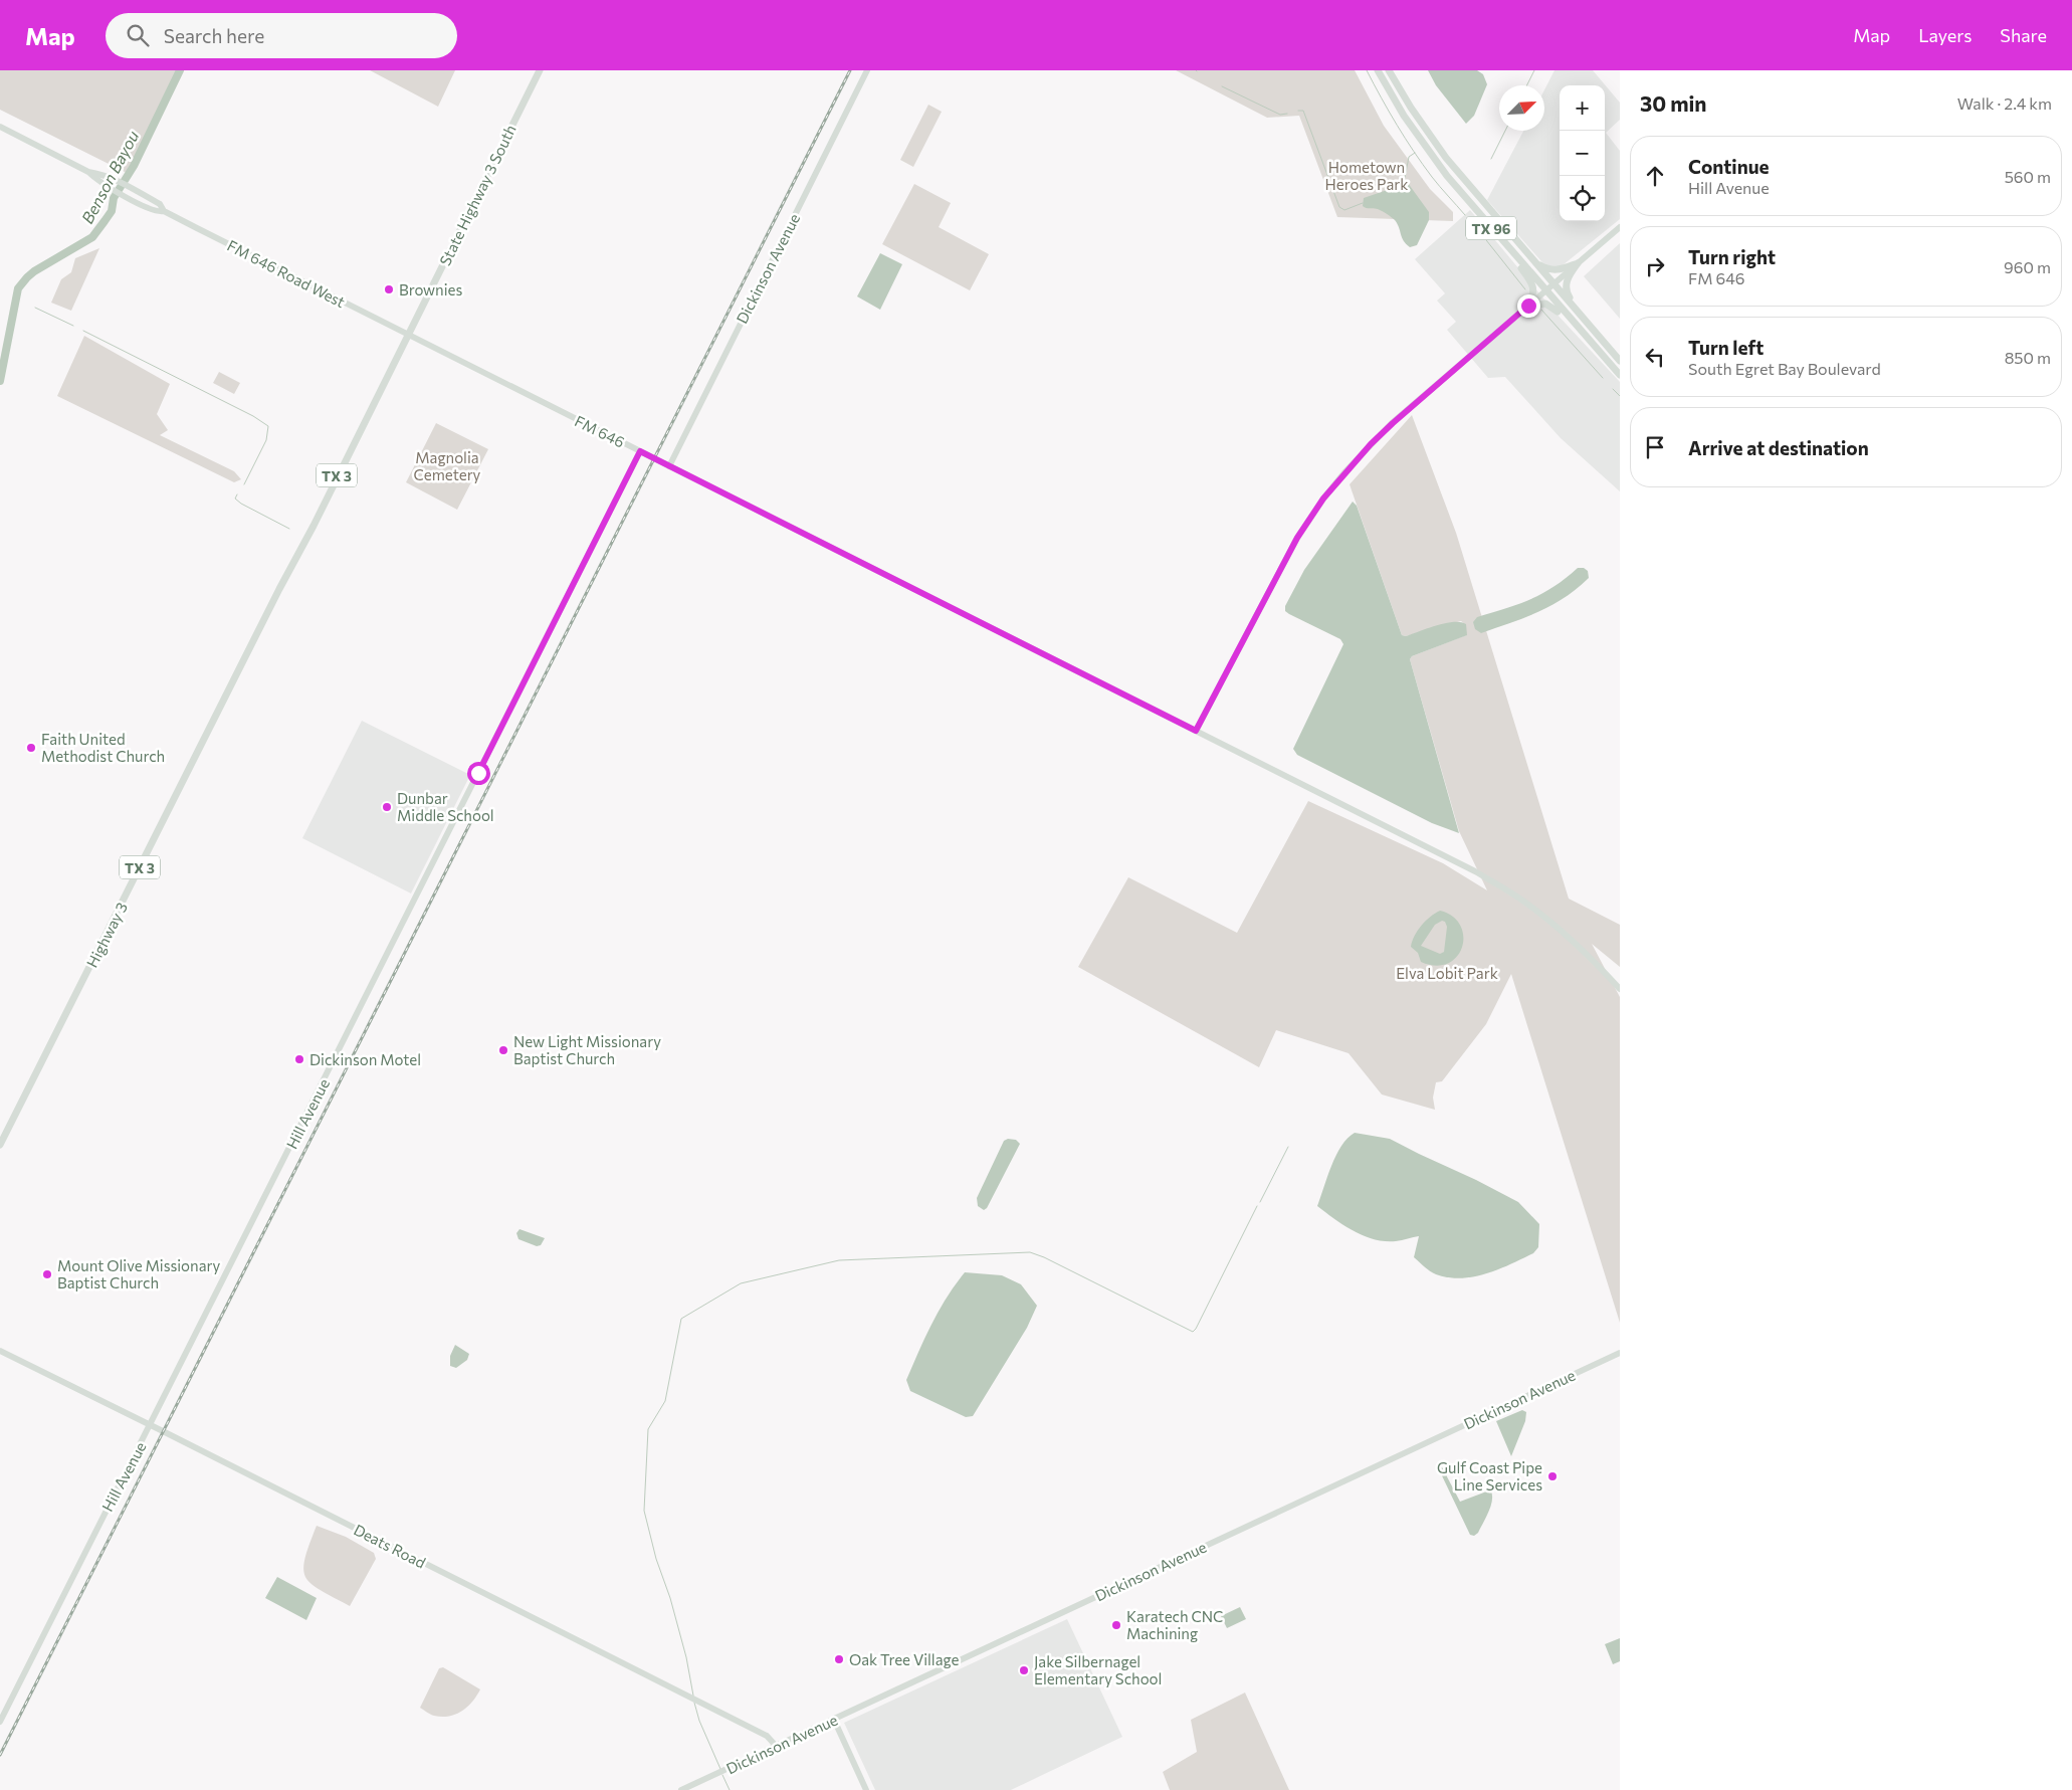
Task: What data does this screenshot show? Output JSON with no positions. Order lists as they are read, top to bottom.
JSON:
{
  "streets": {
    "main road": [
      "State Highway 3 South",
      "TX 96",
      "Dickinson Avenue",
      "FM 646 Road West",
      "FM 646",
      "TX 3",
      "Highway 3",
      "Hill Avenue",
      "Deats Road"
    ]
  },
  "crossings": [
    ["State Highway 3 South", "FM 646 Road West"],
    ["State Highway 3 South", "FM 646"],
    ["State Highway 3 South", "Highway 3"],
    ["Dickinson Avenue", "FM 646"],
    ["Dickinson Avenue", "Deats Road"],
    ["FM 646 Road West", "FM 646"],
    ["FM 646", "Hill Avenue"],
    ["Hill Avenue", "Deats Road"]
  ],
  "water": ["Benson Bayou"],
  "parks": ["Hometown Heroes Park", "Magnolia Cemetery", "Elva Lobit Park"],
  "places": [
    "Brownies",
    "Faith United Methodist Church",
    "Dunbar Middle School",
    "New Light Missionary Baptist Church",
    "Dickinson Motel",
    "Mount Olive Missionary Baptist Church",
    "Gulf Coast Pipe Line Services",
    "Karatech CNC Machining",
    "Oak Tree Village",
    "Jake Silbernagel Elementary School"
  ],
  "north": "top right",
  "page": {
    "header": "Map",
    "search": "Search here",
    "nav": ["Map", "Layers", "Share"],
    "heading": ["30 min", "Walk · 2.4 km"],
    "map_buttons": ["+", "−"],
    "list": [
      ["Continue", "Hill Avenue", "560 m"],
      ["Turn right", "FM 646", "960 m"],
      ["Turn left", "South Egret Bay Boulevard", "850 m"],
      "Arrive at destination"
    ]
  }
}
